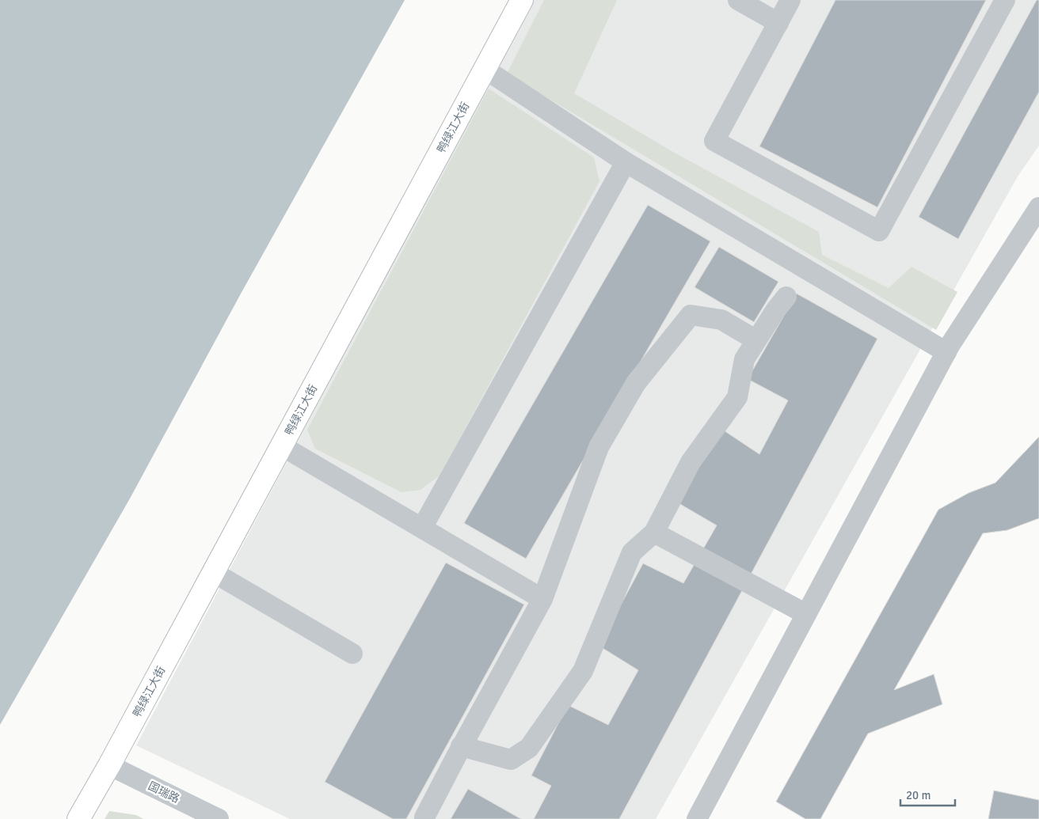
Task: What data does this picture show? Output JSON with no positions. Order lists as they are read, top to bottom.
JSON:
{
  "streets": {
    "highway": ["鸭绿江大街"],
    "street": ["国瑞路"]
  },
  "crossings": [
    ["鸭绿江大街", "国瑞路"]
  ],
  "scale_bar": "20 m"
}
